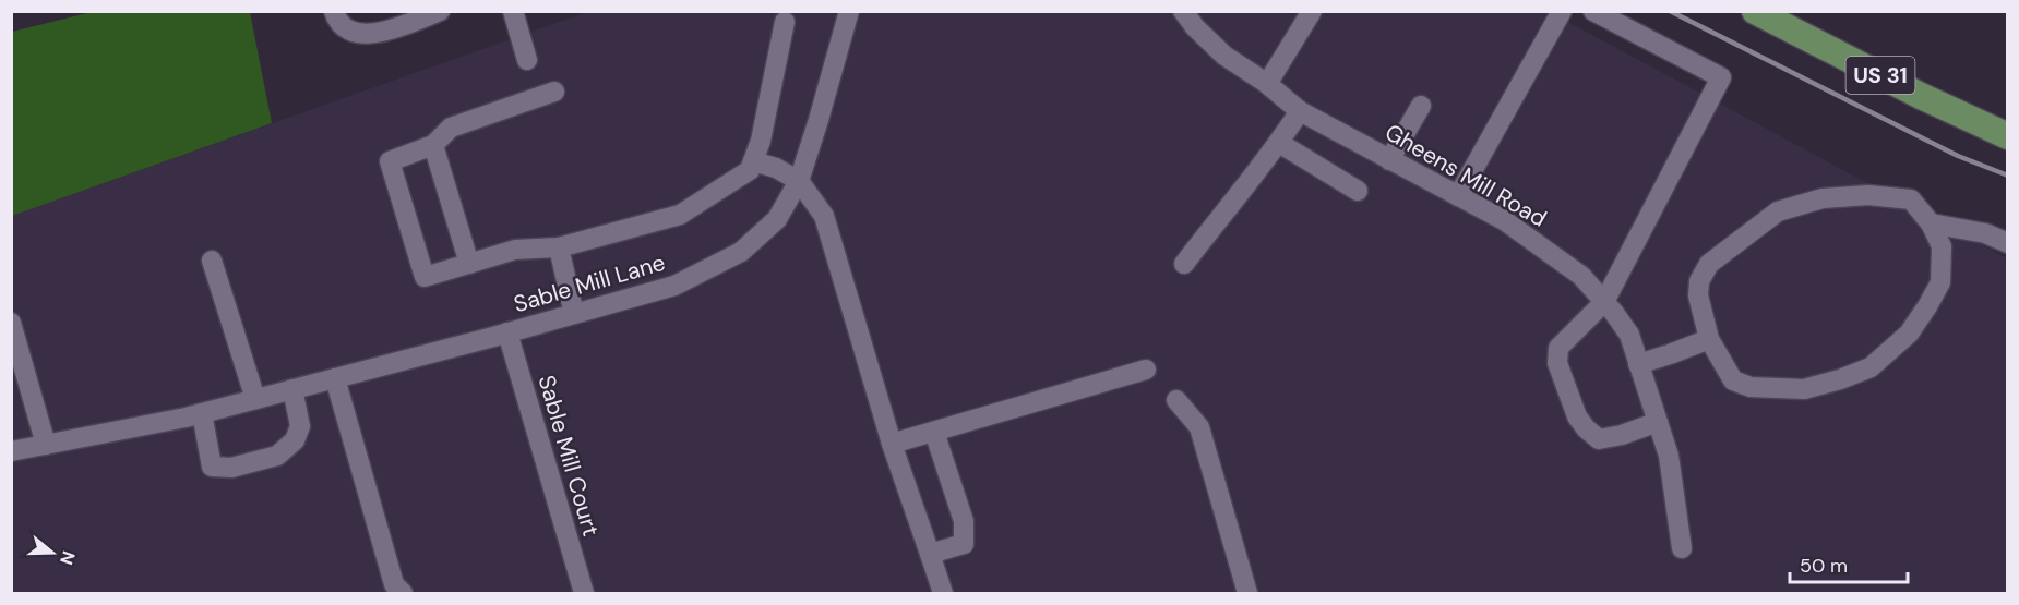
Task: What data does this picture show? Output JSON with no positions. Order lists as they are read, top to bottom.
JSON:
{
  "streets": {
    "main road": ["US 31"],
    "street": ["Gheens Mill Road", "Sable Mill Lane", "Sable Mill Court"]
  },
  "crossings": [
    ["Sable Mill Lane", "Sable Mill Court"]
  ],
  "scale_bar": "50 m",
  "north": "right"
}
